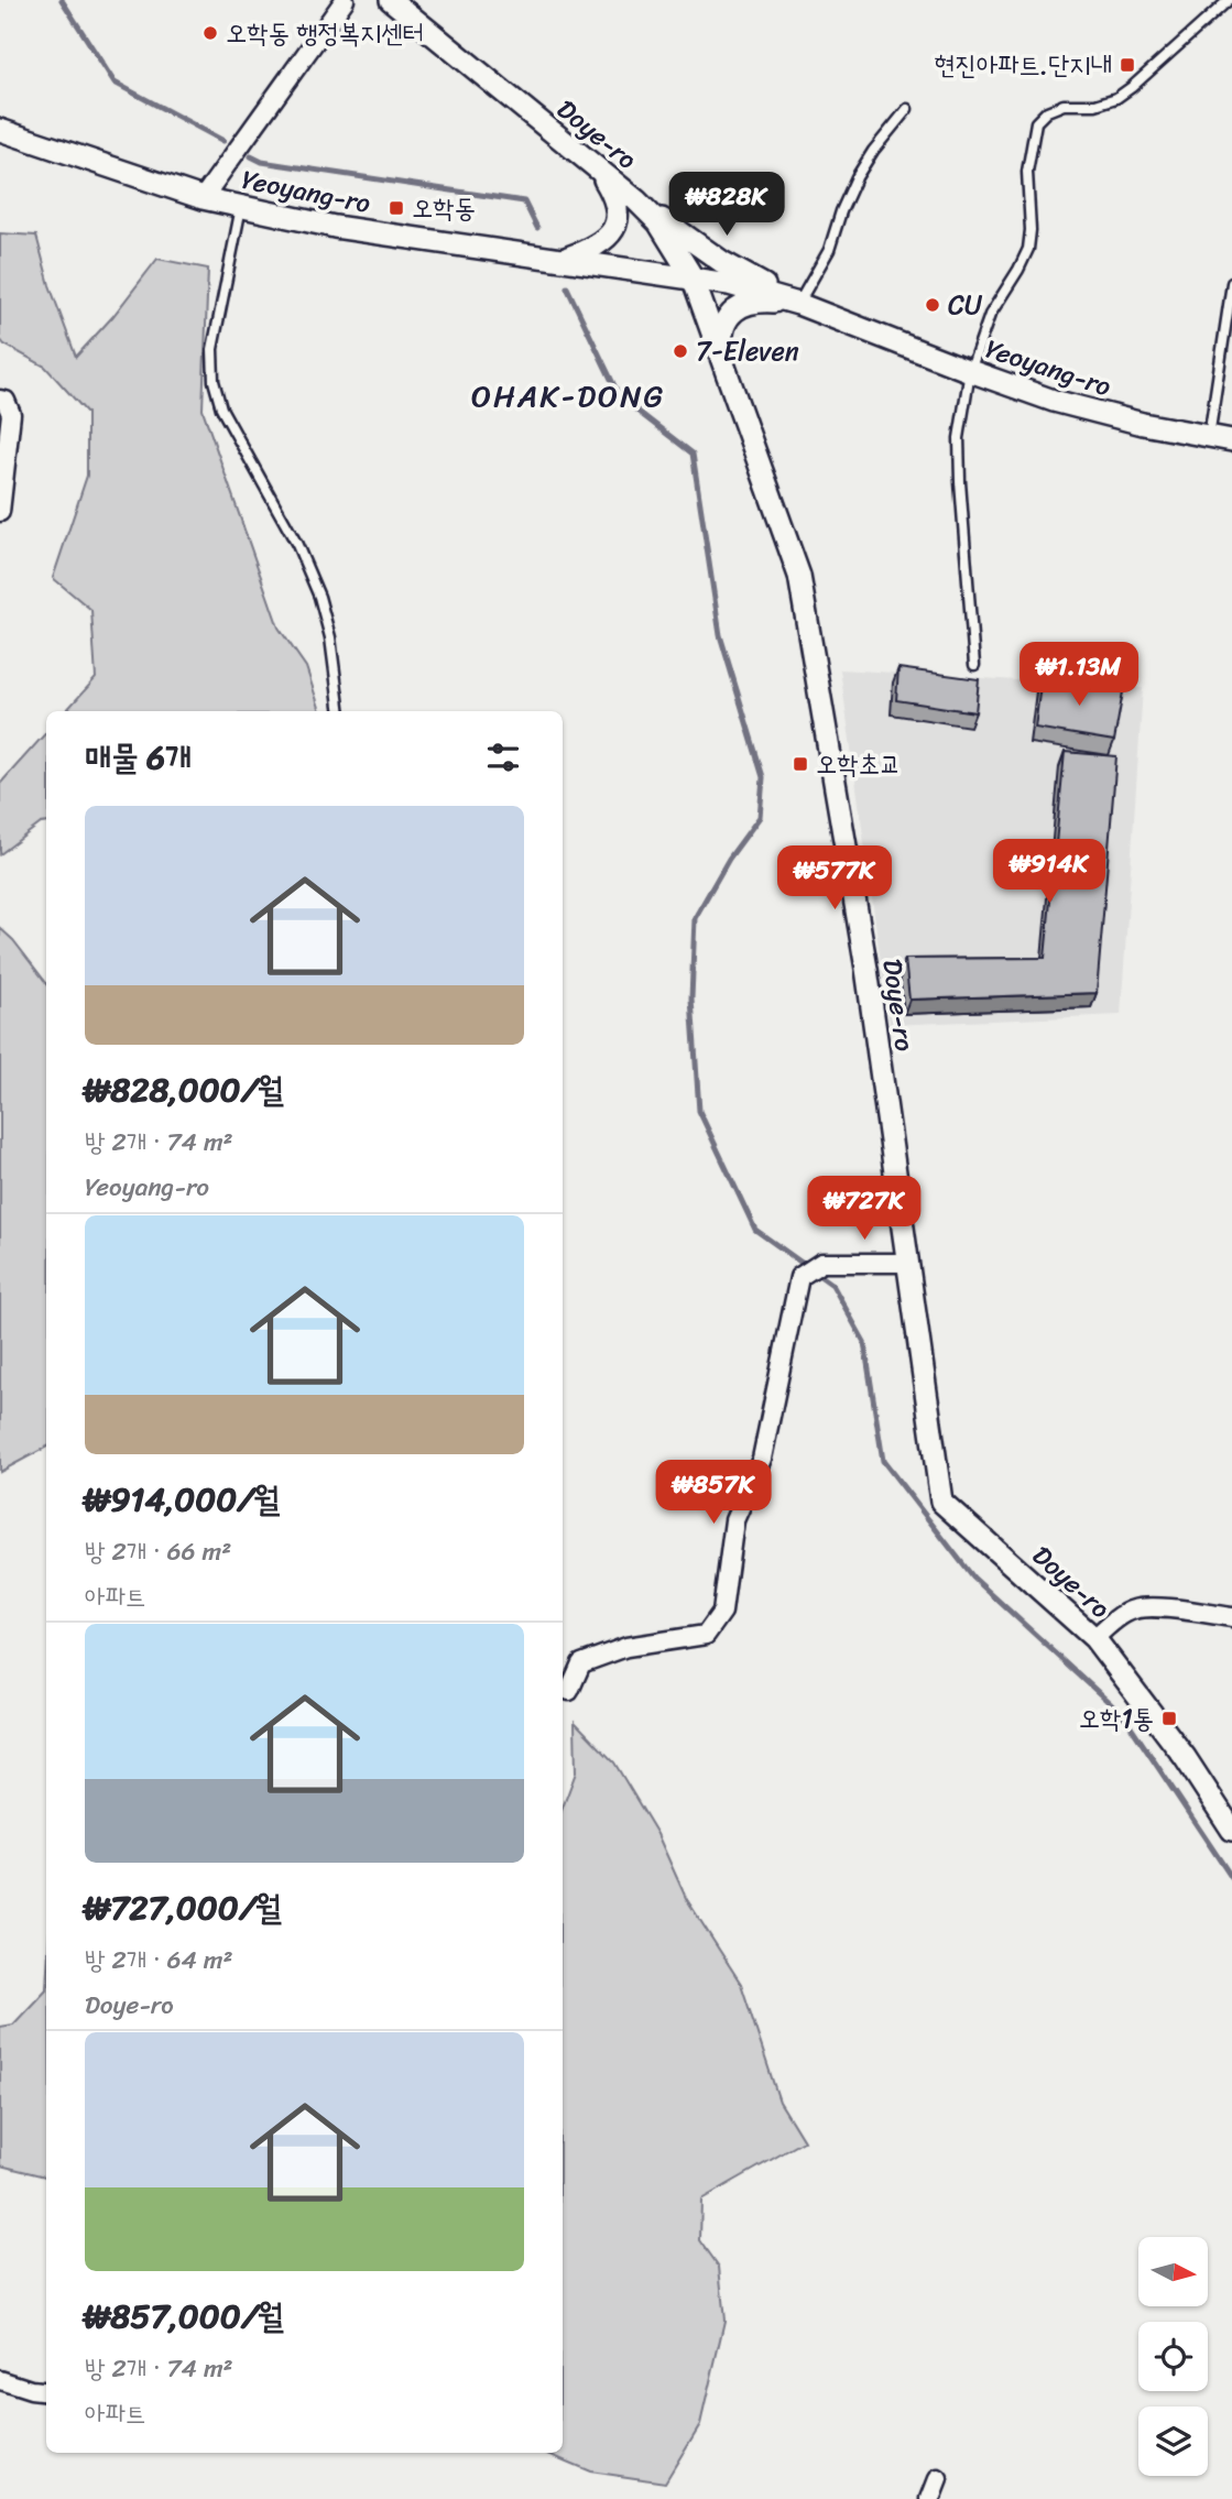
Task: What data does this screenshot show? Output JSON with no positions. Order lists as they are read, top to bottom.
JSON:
{
  "streets": {
    "street": ["Doye-ro", "Yeoyang-ro"]
  },
  "crossings": [
    ["Doye-ro", "Yeoyang-ro"]
  ],
  "districts": ["OHAK-DONG"],
  "places": {
    "other": ["오학동 행정복지센터", "CU", "7-Eleven"],
    "transit": [
      "현진아파트.단지내",
      "오학동",
      "오학초교",
      "오학1통"
    ]
  },
  "north": "right",
  "page": {
    "price": [
      "₩828K",
      "₩1.13M",
      "₩914K",
      "₩577K",
      "₩727K",
      "₩857K"
    ],
    "heading": "매물 6개",
    "list": [
      {
        "name": "₩828,000/월",
        "note": "방 2개 · 74 m² · Yeoyang-ro"
      },
      {
        "name": "₩914,000/월",
        "note": "방 2개 · 66 m² · 아파트"
      },
      {
        "name": "₩727,000/월",
        "note": "방 2개 · 64 m² · Doye-ro"
      },
      {
        "name": "₩857,000/월",
        "note": "방 2개 · 74 m² · 아파트"
      }
    ]
  }
}
